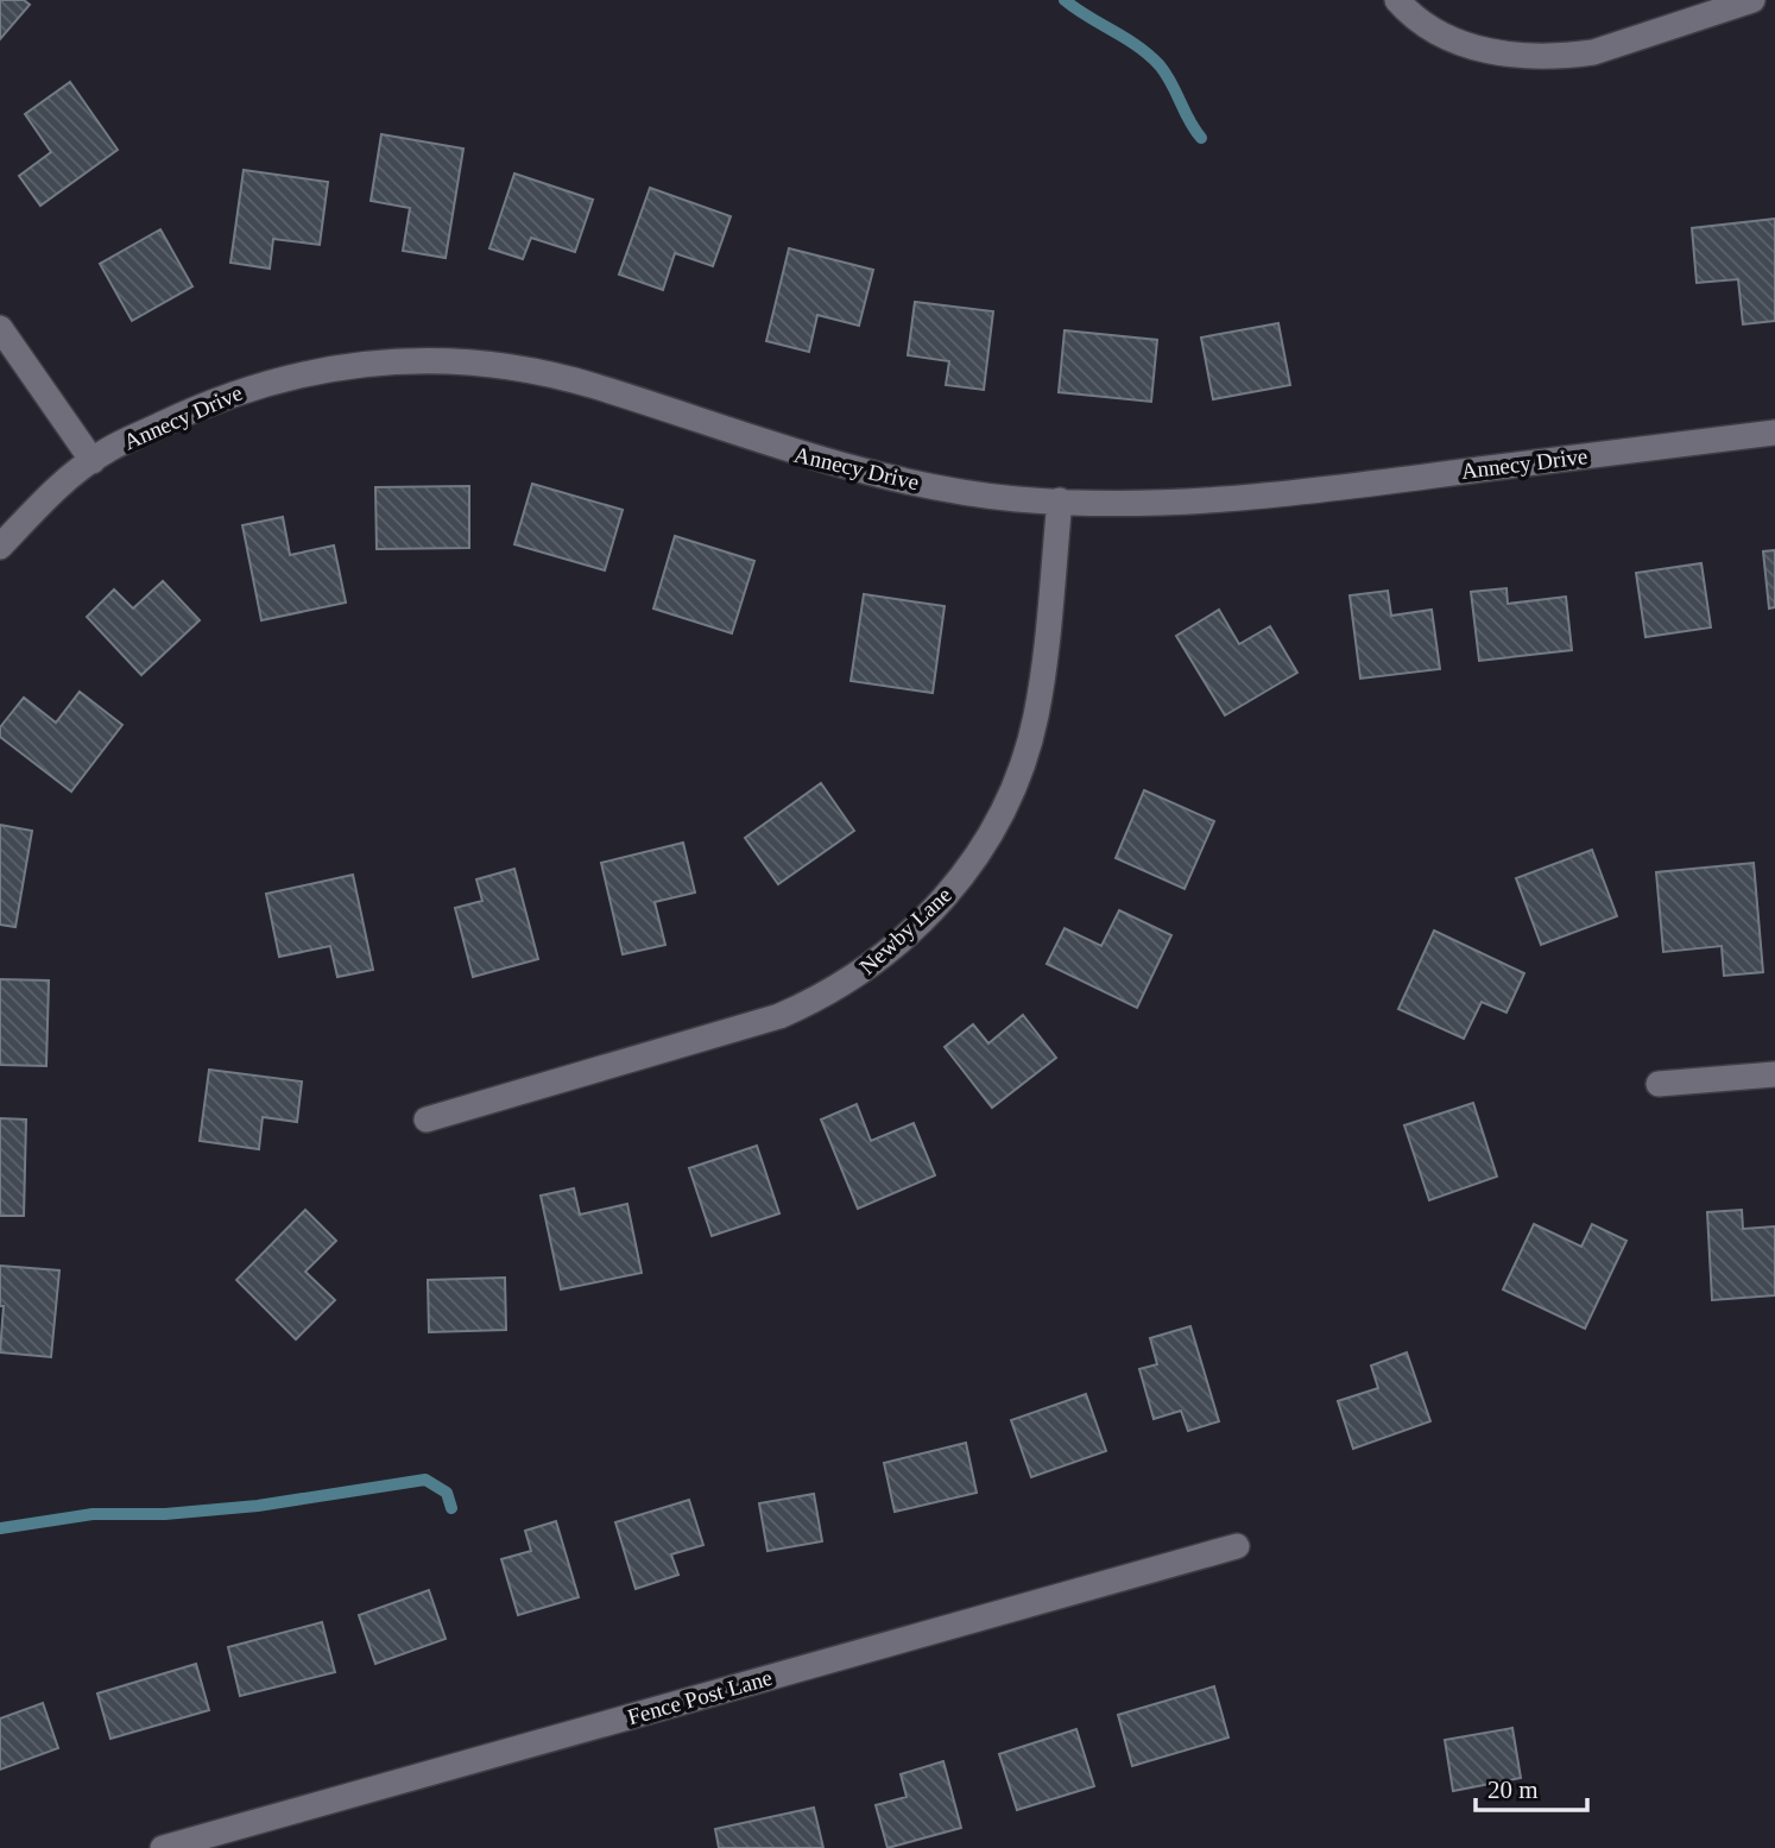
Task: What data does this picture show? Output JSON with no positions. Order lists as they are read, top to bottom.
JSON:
{
  "streets": {
    "street": ["Annecy Drive", "Newby Lane", "Fence Post Lane"]
  },
  "crossings": [
    ["Annecy Drive", "Newby Lane"]
  ],
  "scale_bar": "20 m"
}
